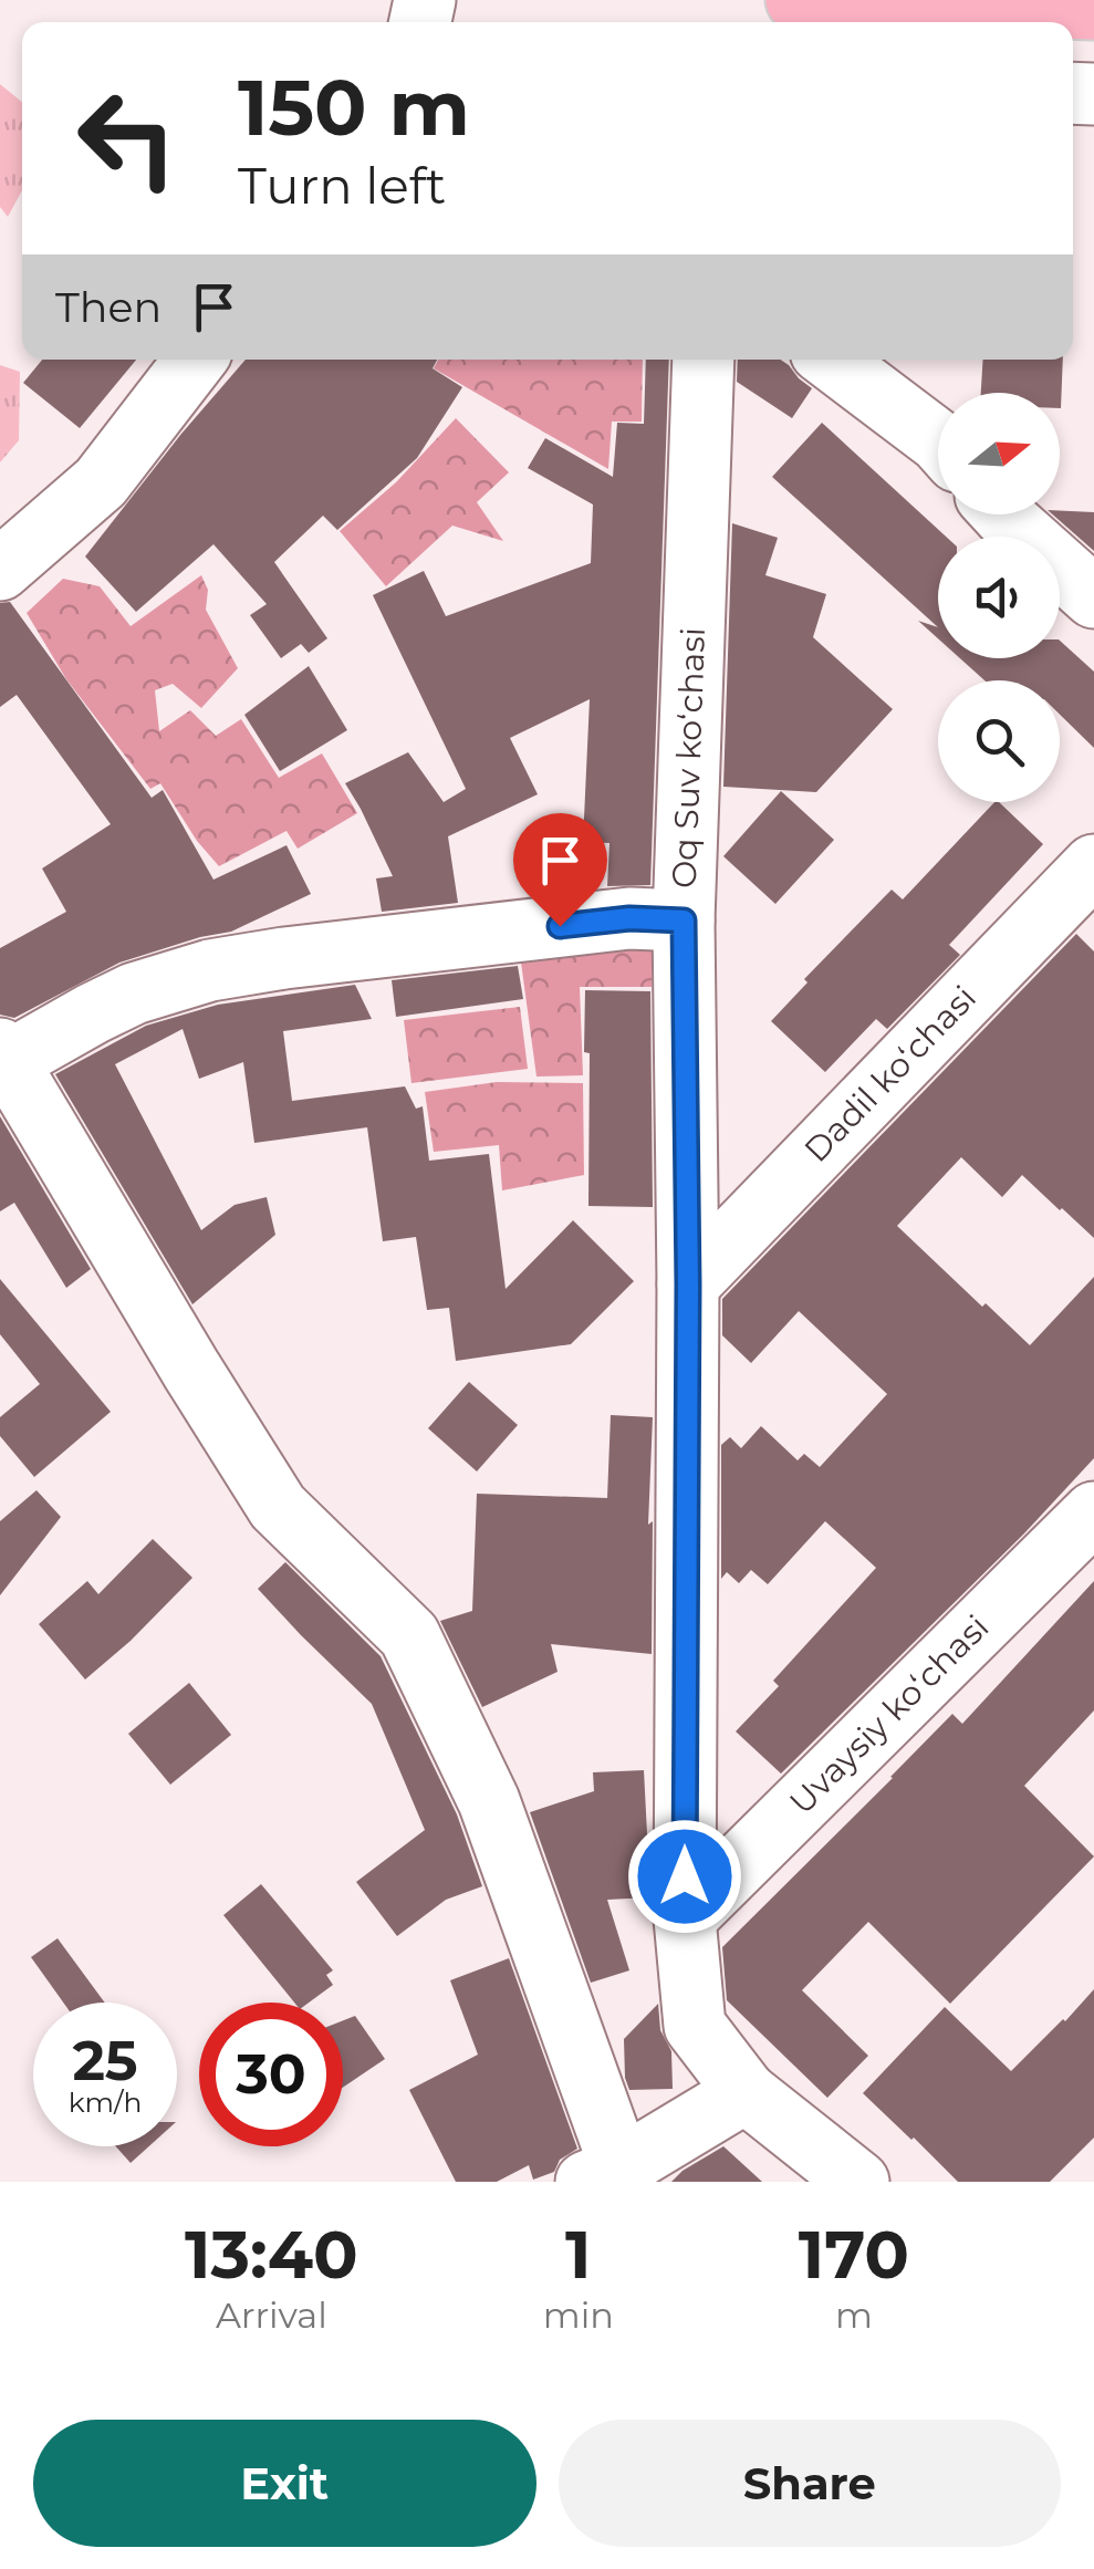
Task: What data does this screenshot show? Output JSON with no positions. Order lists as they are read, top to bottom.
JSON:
{
  "streets": {
    "street": ["Oq Suv koʻchasi", "Dadil koʻchasi", "Uvaysiy koʻchasi"]
  },
  "crossings": [
    ["Oq Suv koʻchasi", "Dadil koʻchasi"],
    ["Oq Suv koʻchasi", "Uvaysiy koʻchasi"]
  ],
  "north": "right",
  "page": {
    "turn": ["150 m", "Turn left"],
    "then": "Then",
    "speed": "25 km/h",
    "limit": "30",
    "eta": [
      "13:40",
      "Arrival",
      "1",
      "min",
      "170",
      "m"
    ],
    "buttons": ["Exit", "Share"]
  }
}
